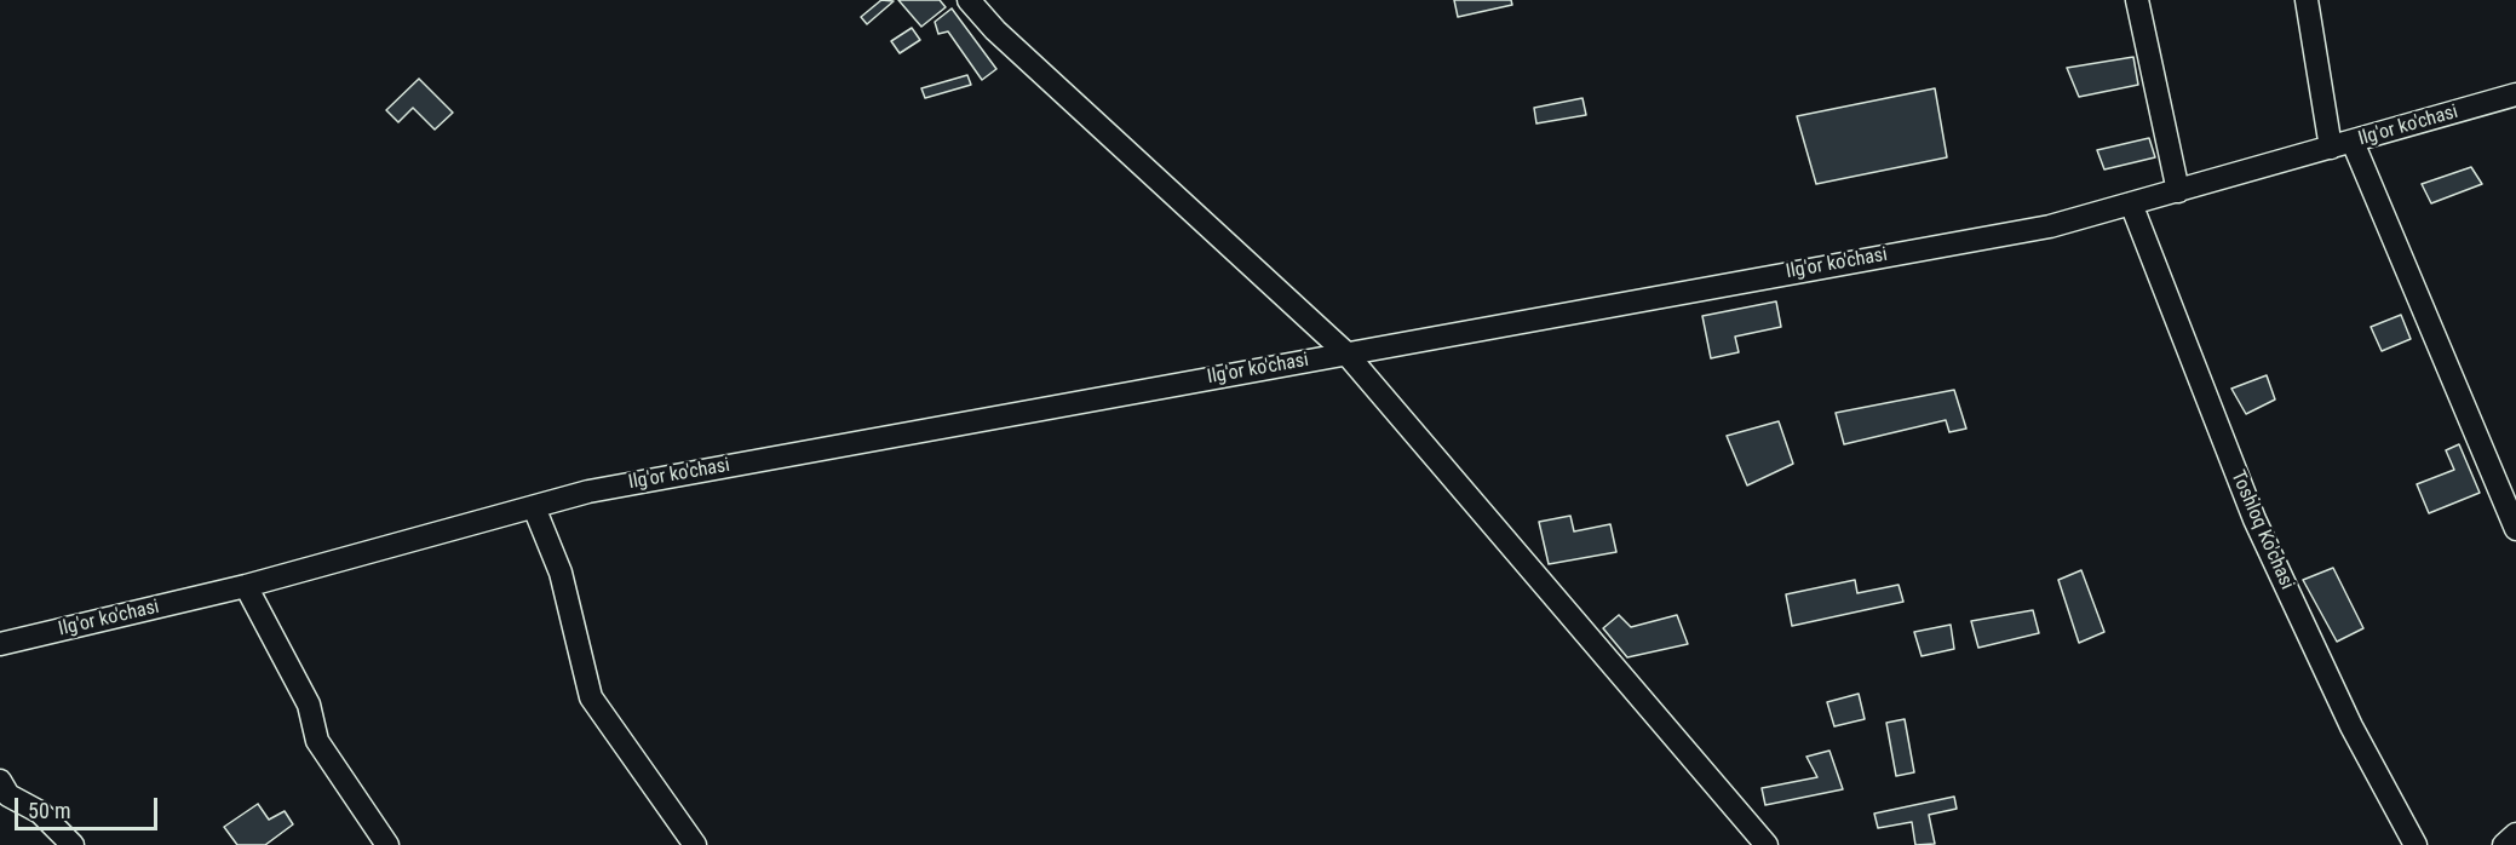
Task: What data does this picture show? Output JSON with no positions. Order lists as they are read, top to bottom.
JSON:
{
  "streets": {
    "street": ["Ilg'or ko'chasi", "Toshloq Ko'chasi"]
  },
  "crossings": [
    ["Ilg'or ko'chasi", "Toshloq Ko'chasi"]
  ],
  "scale_bar": "50 m"
}
